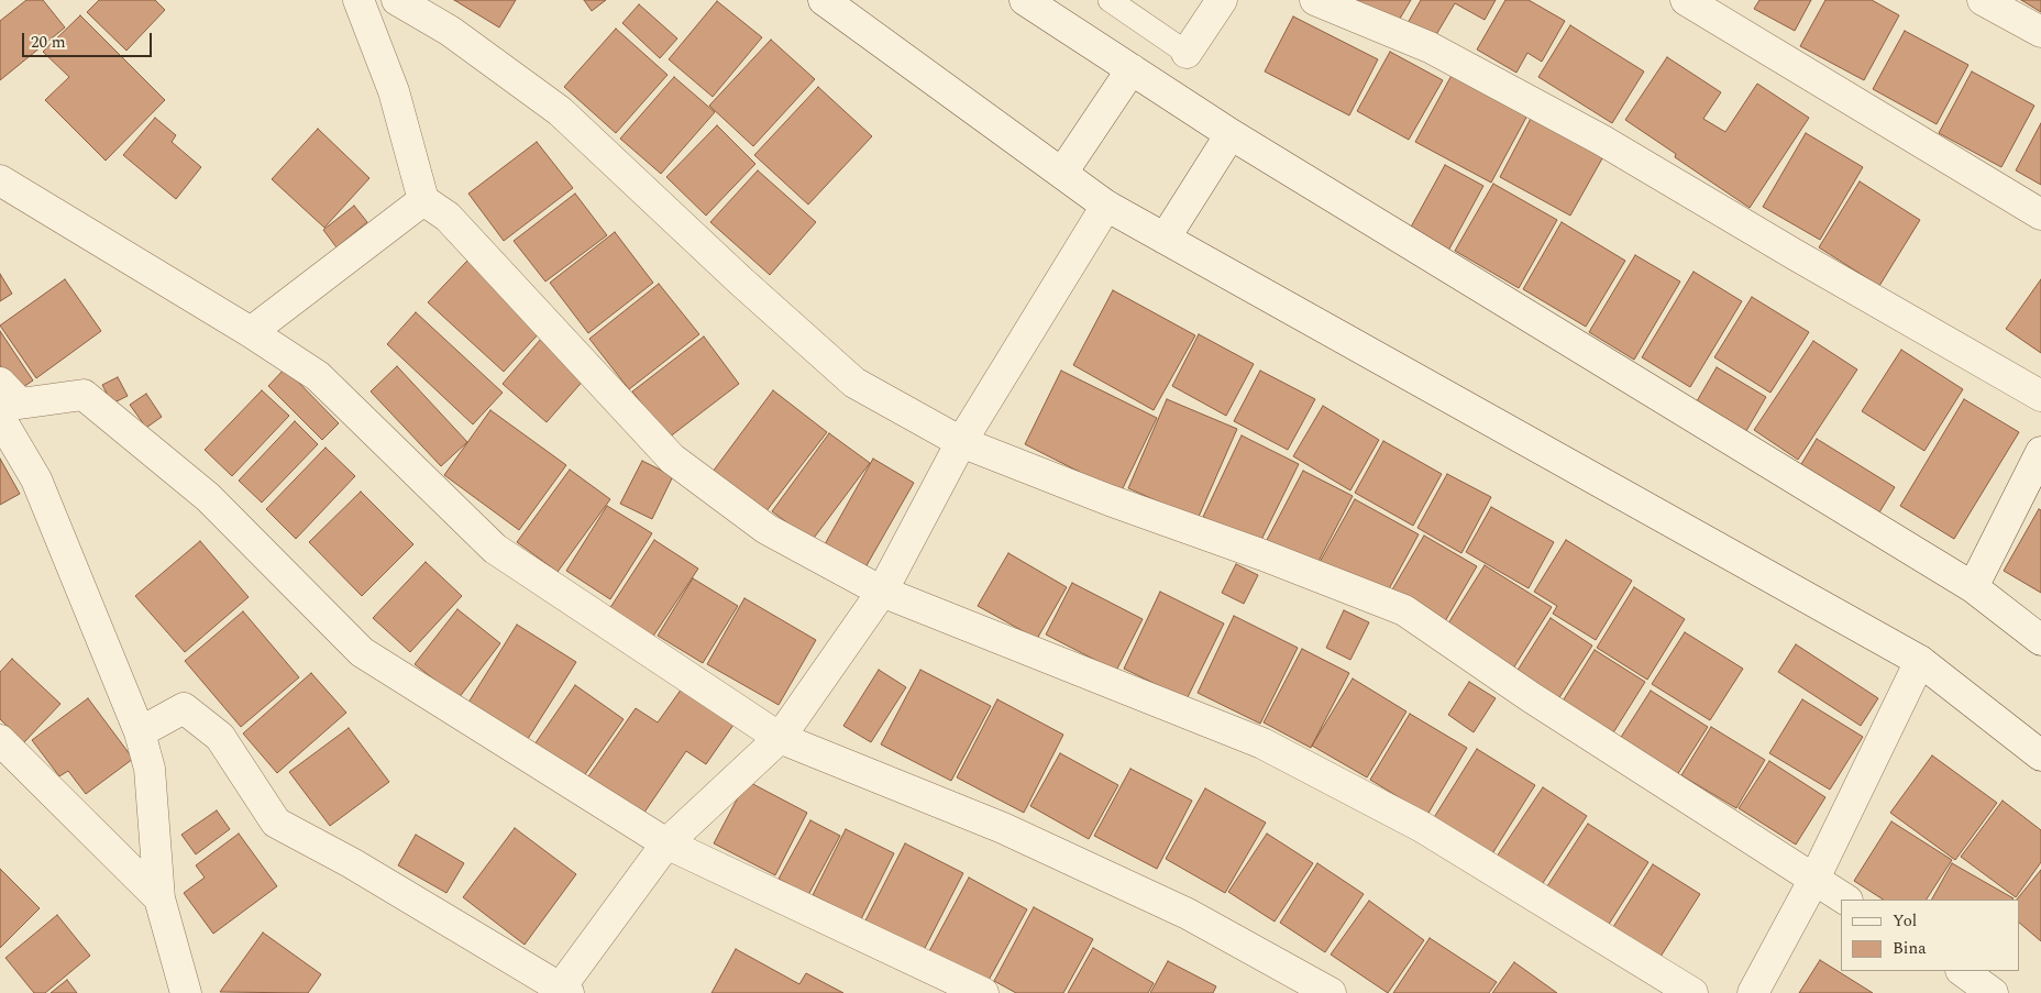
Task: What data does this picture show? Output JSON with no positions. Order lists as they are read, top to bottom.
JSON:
{
  "legend": ["Yol", "Bina"],
  "scale_bar": "20 m"
}
